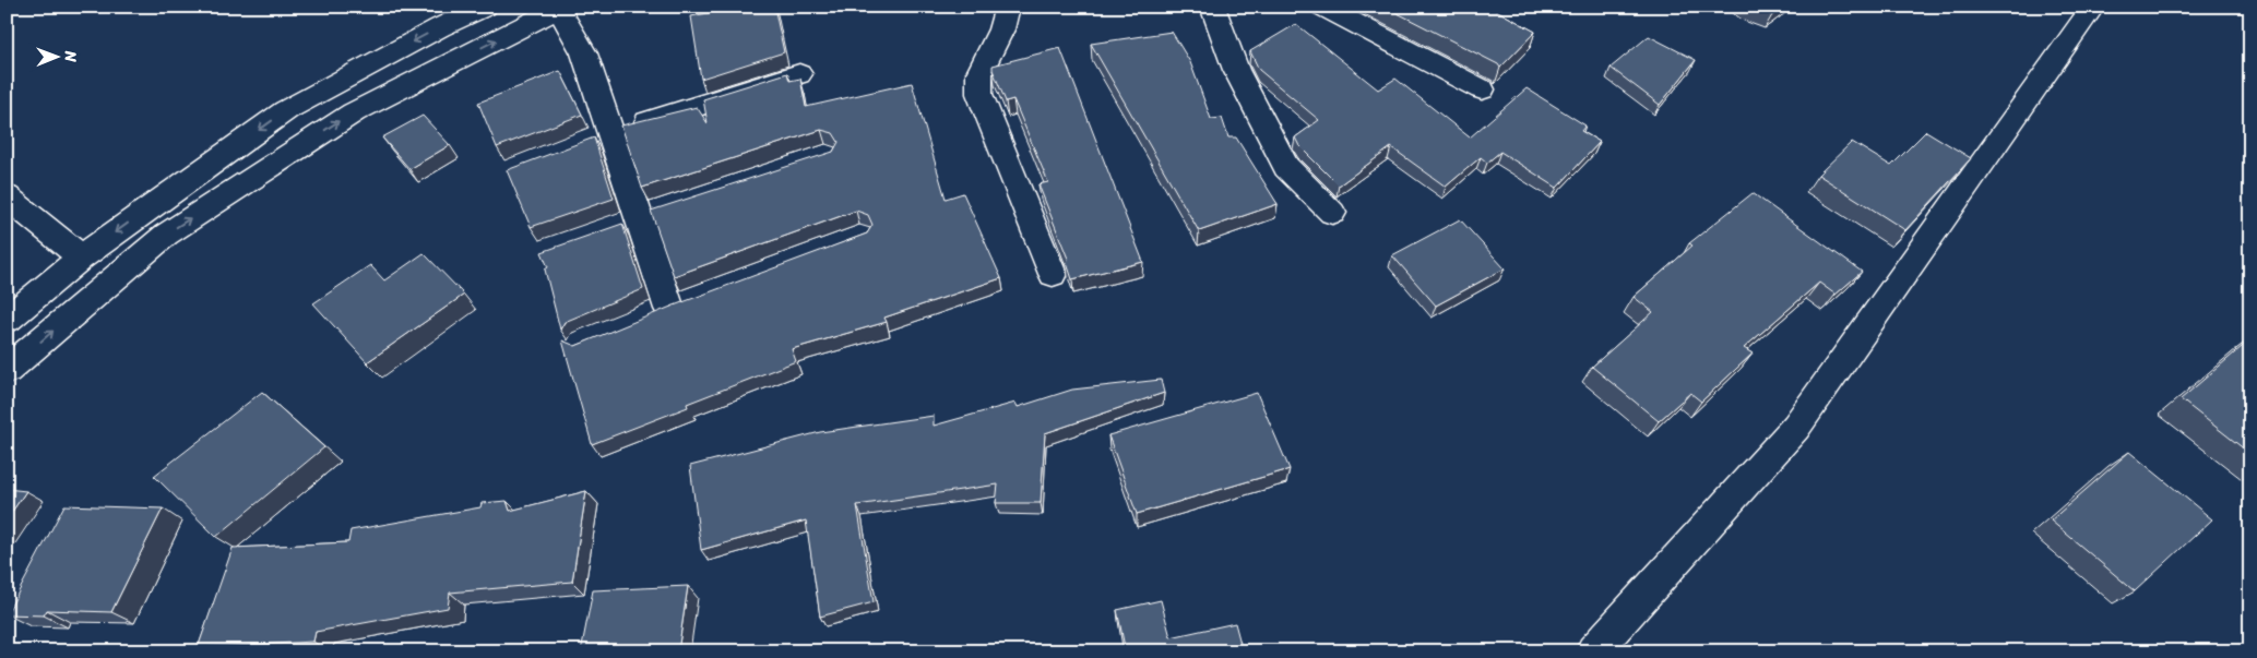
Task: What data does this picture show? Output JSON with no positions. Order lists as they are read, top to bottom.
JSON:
{
  "north": "right"
}
